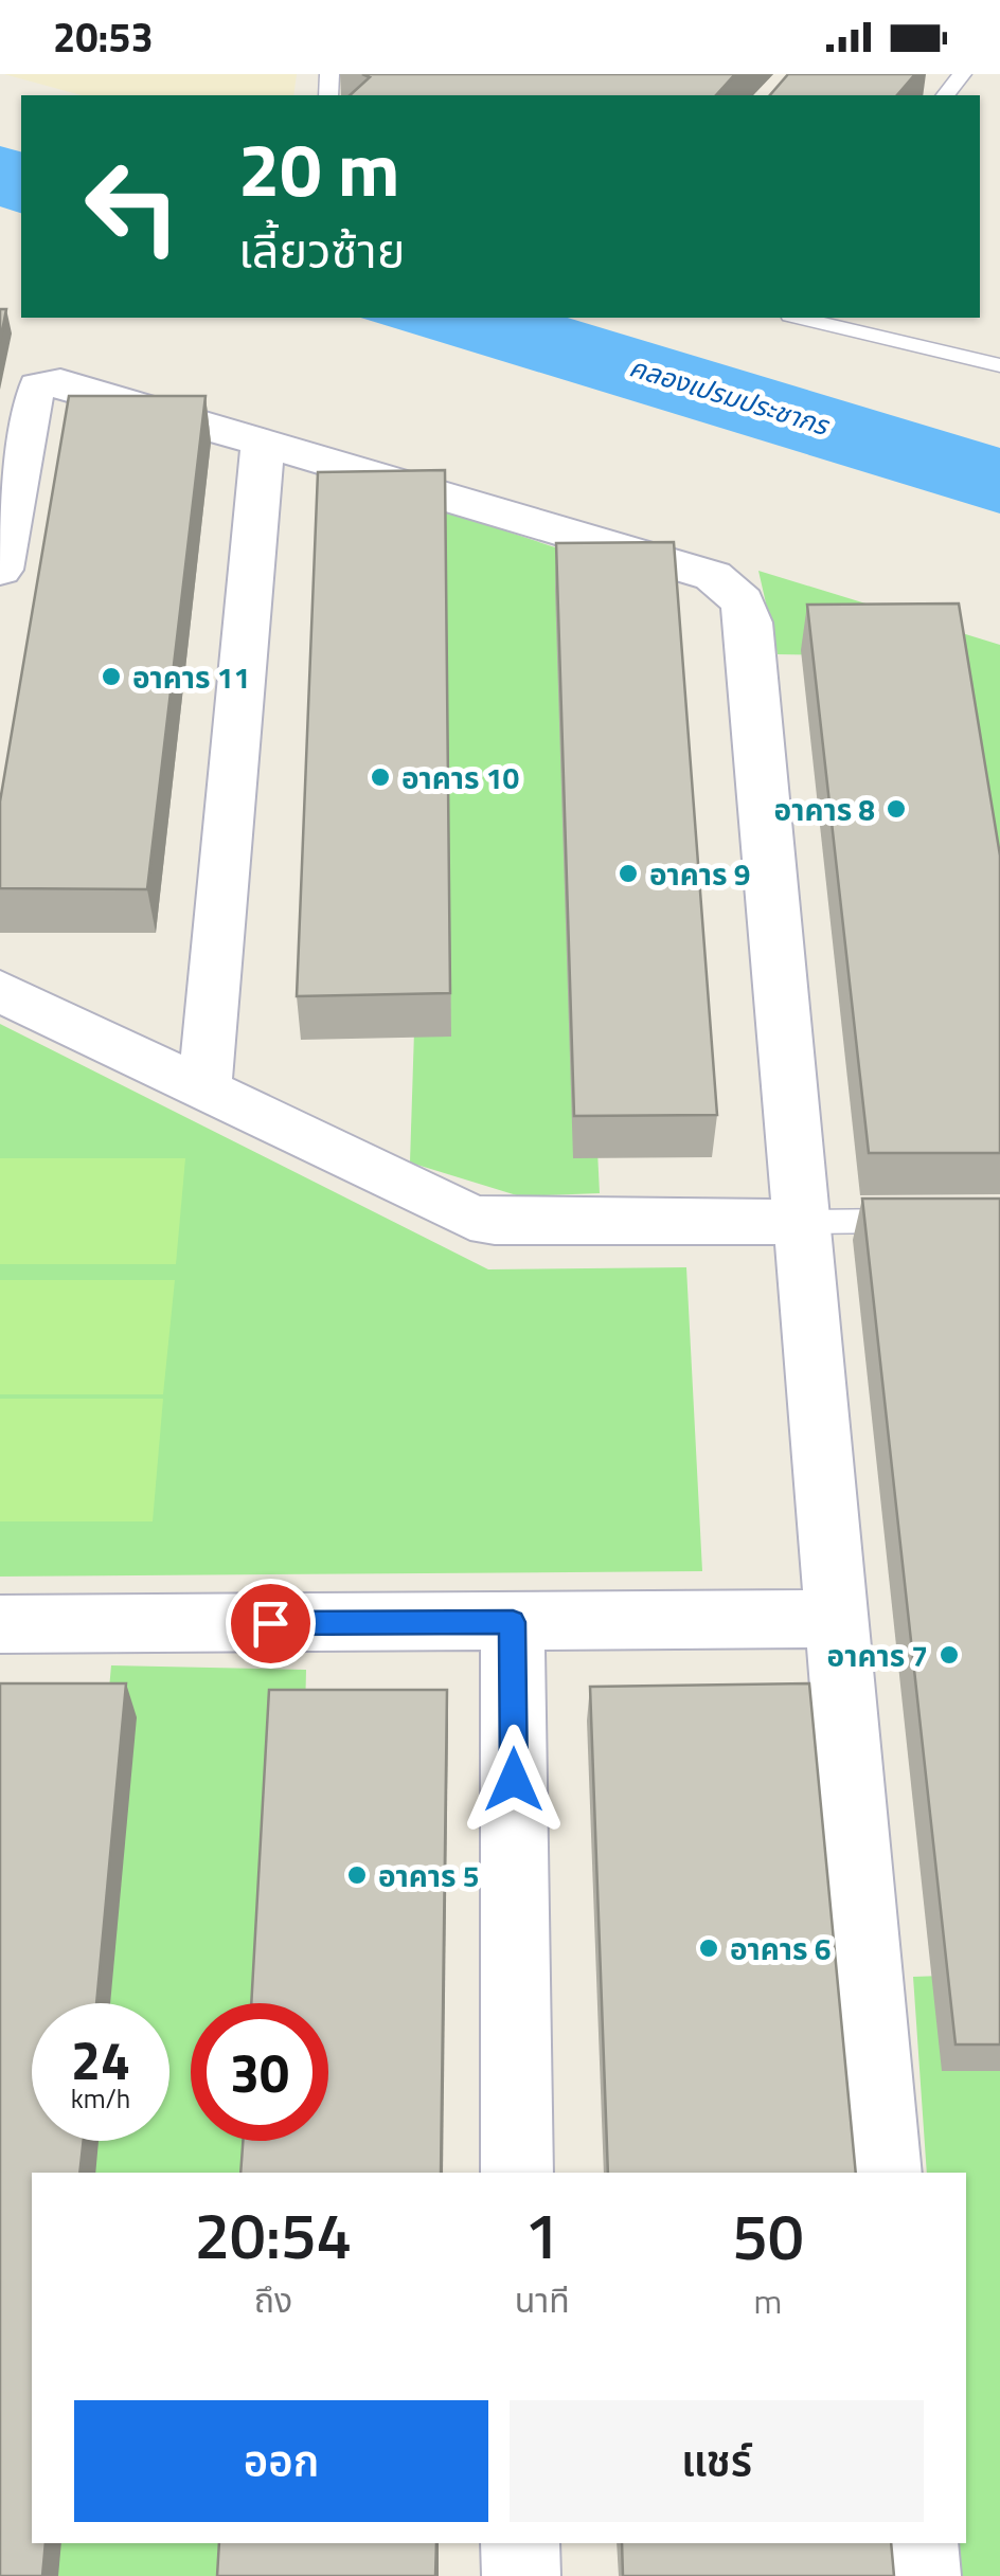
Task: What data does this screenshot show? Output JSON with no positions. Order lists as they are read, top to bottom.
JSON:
{
  "water": ["คลองเปรมประชากร"],
  "places": [
    "อาคาร 11",
    "อาคาร 10",
    "อาคาร 8",
    "อาคาร 9",
    "อาคาร 7",
    "อาคาร 5",
    "อาคาร 6"
  ],
  "page": {
    "status": "20:53",
    "turn": ["20 m", "เลี้ยวซ้าย"],
    "speed": "24 km/h",
    "limit": "30",
    "eta": [
      "20:54",
      "ถึง",
      "1",
      "นาที",
      "50",
      "m"
    ],
    "buttons": ["ออก", "แชร์"]
  }
}
